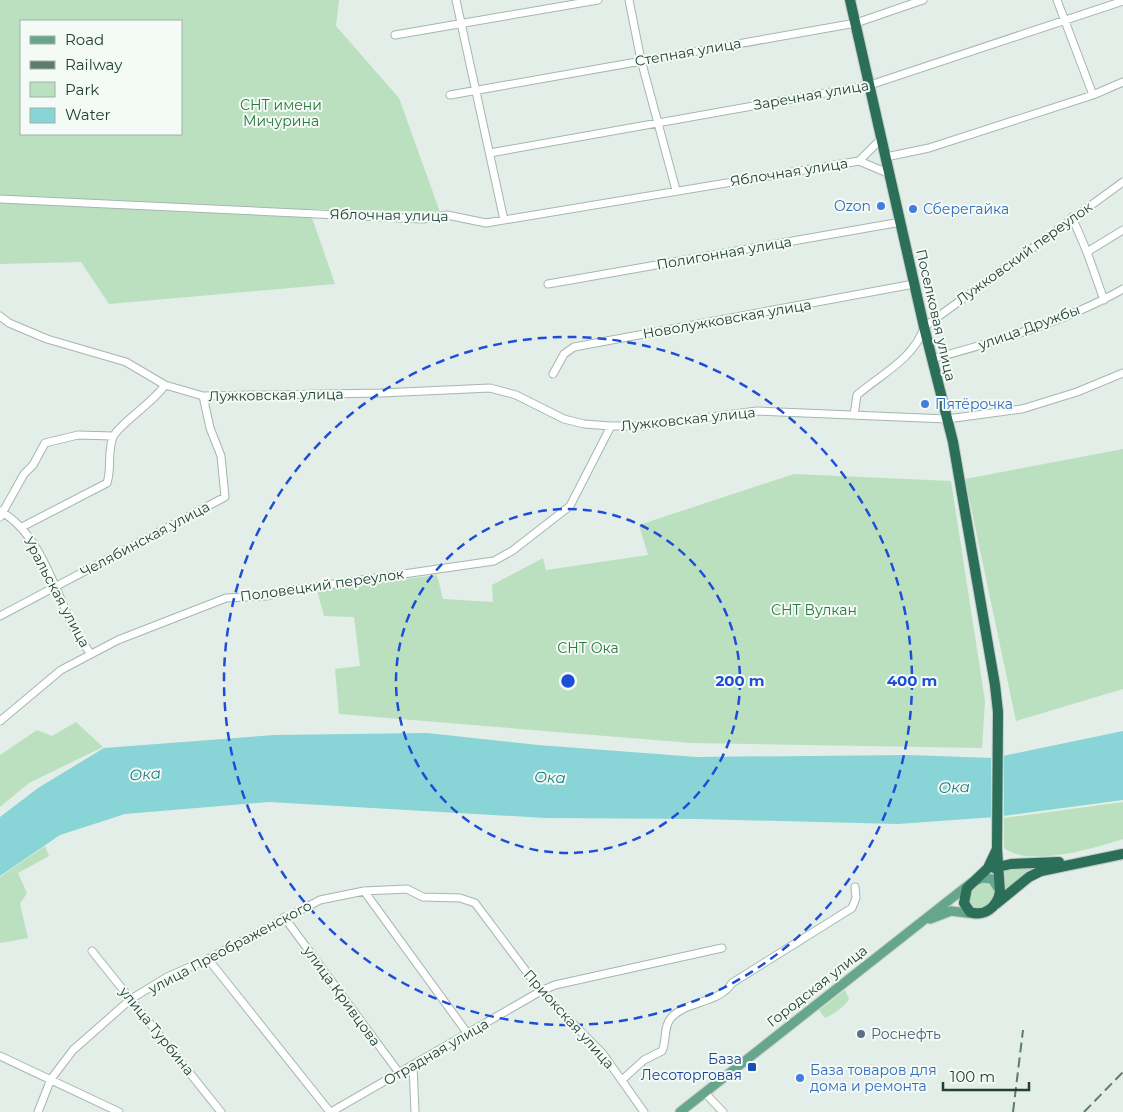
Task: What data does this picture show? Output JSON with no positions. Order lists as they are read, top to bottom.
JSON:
{
  "streets": {
    "highway": ["Поселковая улица"],
    "main road": ["Городская улица"],
    "street": [
      "Степная улица",
      "Заречная улица",
      "Яблочная улица",
      "Полигонная улица",
      "Лужковский переулок",
      "Новолужковская улица",
      "улица Дружбы",
      "Лужковская улица",
      "Челябинская улица",
      "Половецкий переулок",
      "Уральская улица",
      "улица Преображенского",
      "улица Кривцова",
      "Приокская улица",
      "улица Турбина",
      "Отрадная улица"
    ]
  },
  "crossings": [
    ["Степная улица", "Поселковая улица"],
    ["Заречная улица", "Поселковая улица"],
    ["Яблочная улица", "Поселковая улица"],
    ["Полигонная улица", "Поселковая улица"],
    ["Лужковский переулок", "Поселковая улица"],
    ["Лужковский переулок", "Лужковская улица"],
    ["Поселковая улица", "Новолужковская улица"],
    ["Поселковая улица", "улица Дружбы"],
    ["Поселковая улица", "Лужковская улица"],
    ["Поселковая улица", "Городская улица"],
    ["Лужковская улица", "Челябинская улица"],
    ["Лужковская улица", "Половецкий переулок"],
    ["Челябинская улица", "Уральская улица"],
    ["Половецкий переулок", "Уральская улица"],
    ["улица Преображенского", "улица Кривцова"],
    ["улица Преображенского", "Приокская улица"],
    ["улица Преображенского", "улица Турбина"],
    ["улица Кривцова", "Отрадная улица"],
    ["Приокская улица", "Отрадная улица"]
  ],
  "water": ["Ока"],
  "parks": ["СНТ имени Мичурина", "СНТ Вулкан", "СНТ Ока"],
  "places": {
    "other": [
      "Ozon",
      "Сберегайка",
      "Пятёрочка",
      "Роснефть",
      "База товаров для дома и ремонта"
    ],
    "transit": ["База Лесоторговая"]
  },
  "legend": [
    "Road",
    "Railway",
    "Park",
    "Water"
  ],
  "scale_bar": "100 m",
  "rings": ["200 m", "400 m"]
}
